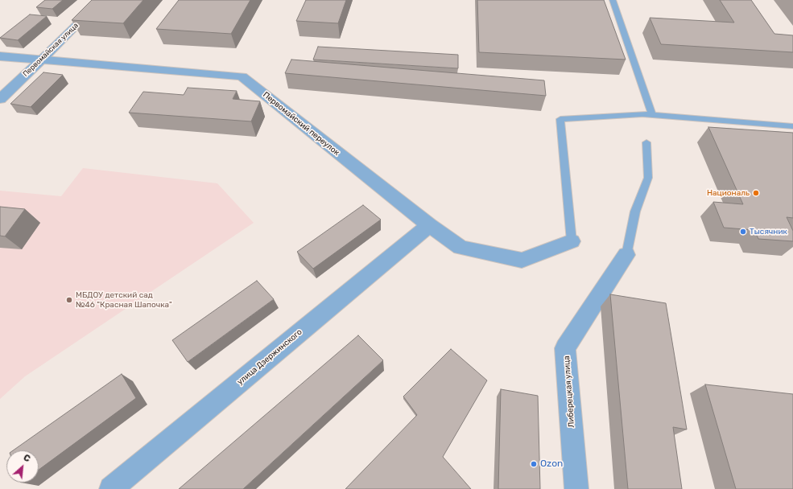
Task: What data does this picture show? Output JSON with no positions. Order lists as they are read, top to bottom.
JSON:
{
  "streets": {
    "street": [
      "Первомайская улица",
      "Первомайский переулок",
      "улица Дзержинского",
      "Либерецкая улица"
    ]
  },
  "crossings": [
    ["Первомайская улица", "Первомайский переулок"],
    ["Первомайский переулок", "улица Дзержинского"]
  ],
  "places": [
    "Националь",
    "Тысячник",
    "МБДОУ детский сад №46 \"Красная Шапочка\"",
    "Ozon"
  ],
  "north": "top right"
}
